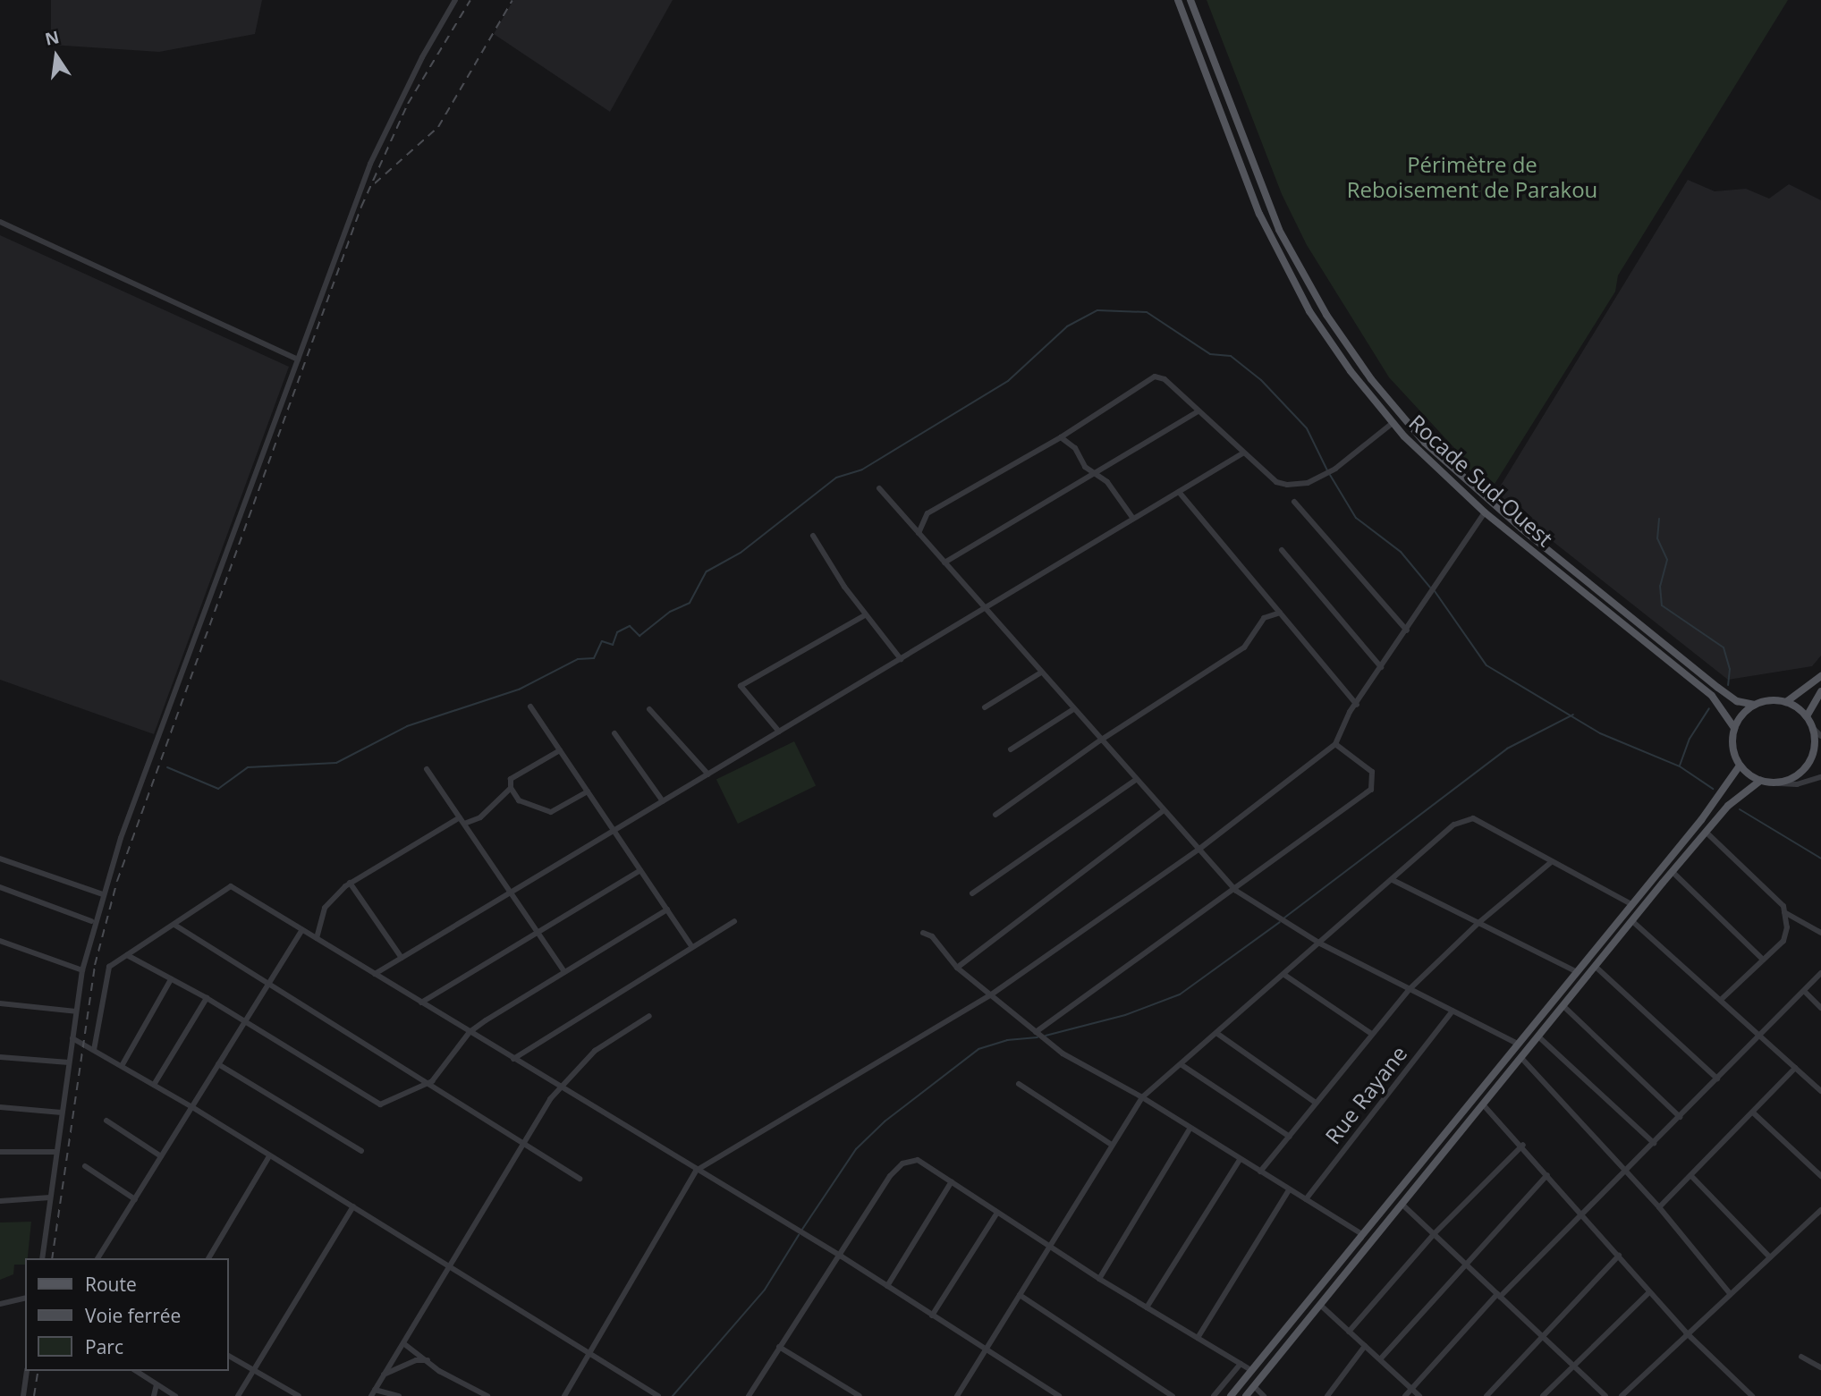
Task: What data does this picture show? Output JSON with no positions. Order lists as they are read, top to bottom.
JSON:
{
  "streets": {
    "main road": ["Rocade Sud-Ouest"],
    "street": ["Rue Rayane"]
  },
  "parks": ["Périmètre de Reboisement de Parakou"],
  "legend": ["Route", "Voie ferrée", "Parc"],
  "north": "top"
}
